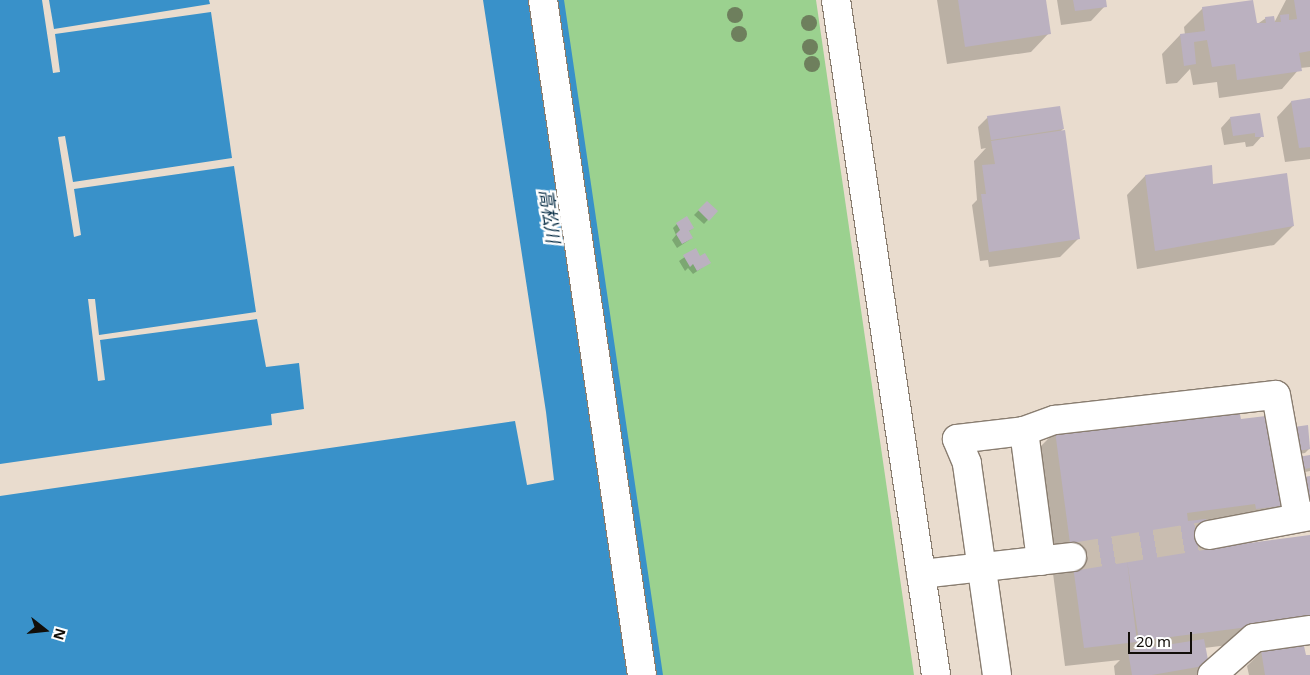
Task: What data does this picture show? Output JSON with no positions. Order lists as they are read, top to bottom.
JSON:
{
  "water": ["高松川"],
  "scale_bar": "20 m",
  "north": "right"
}
